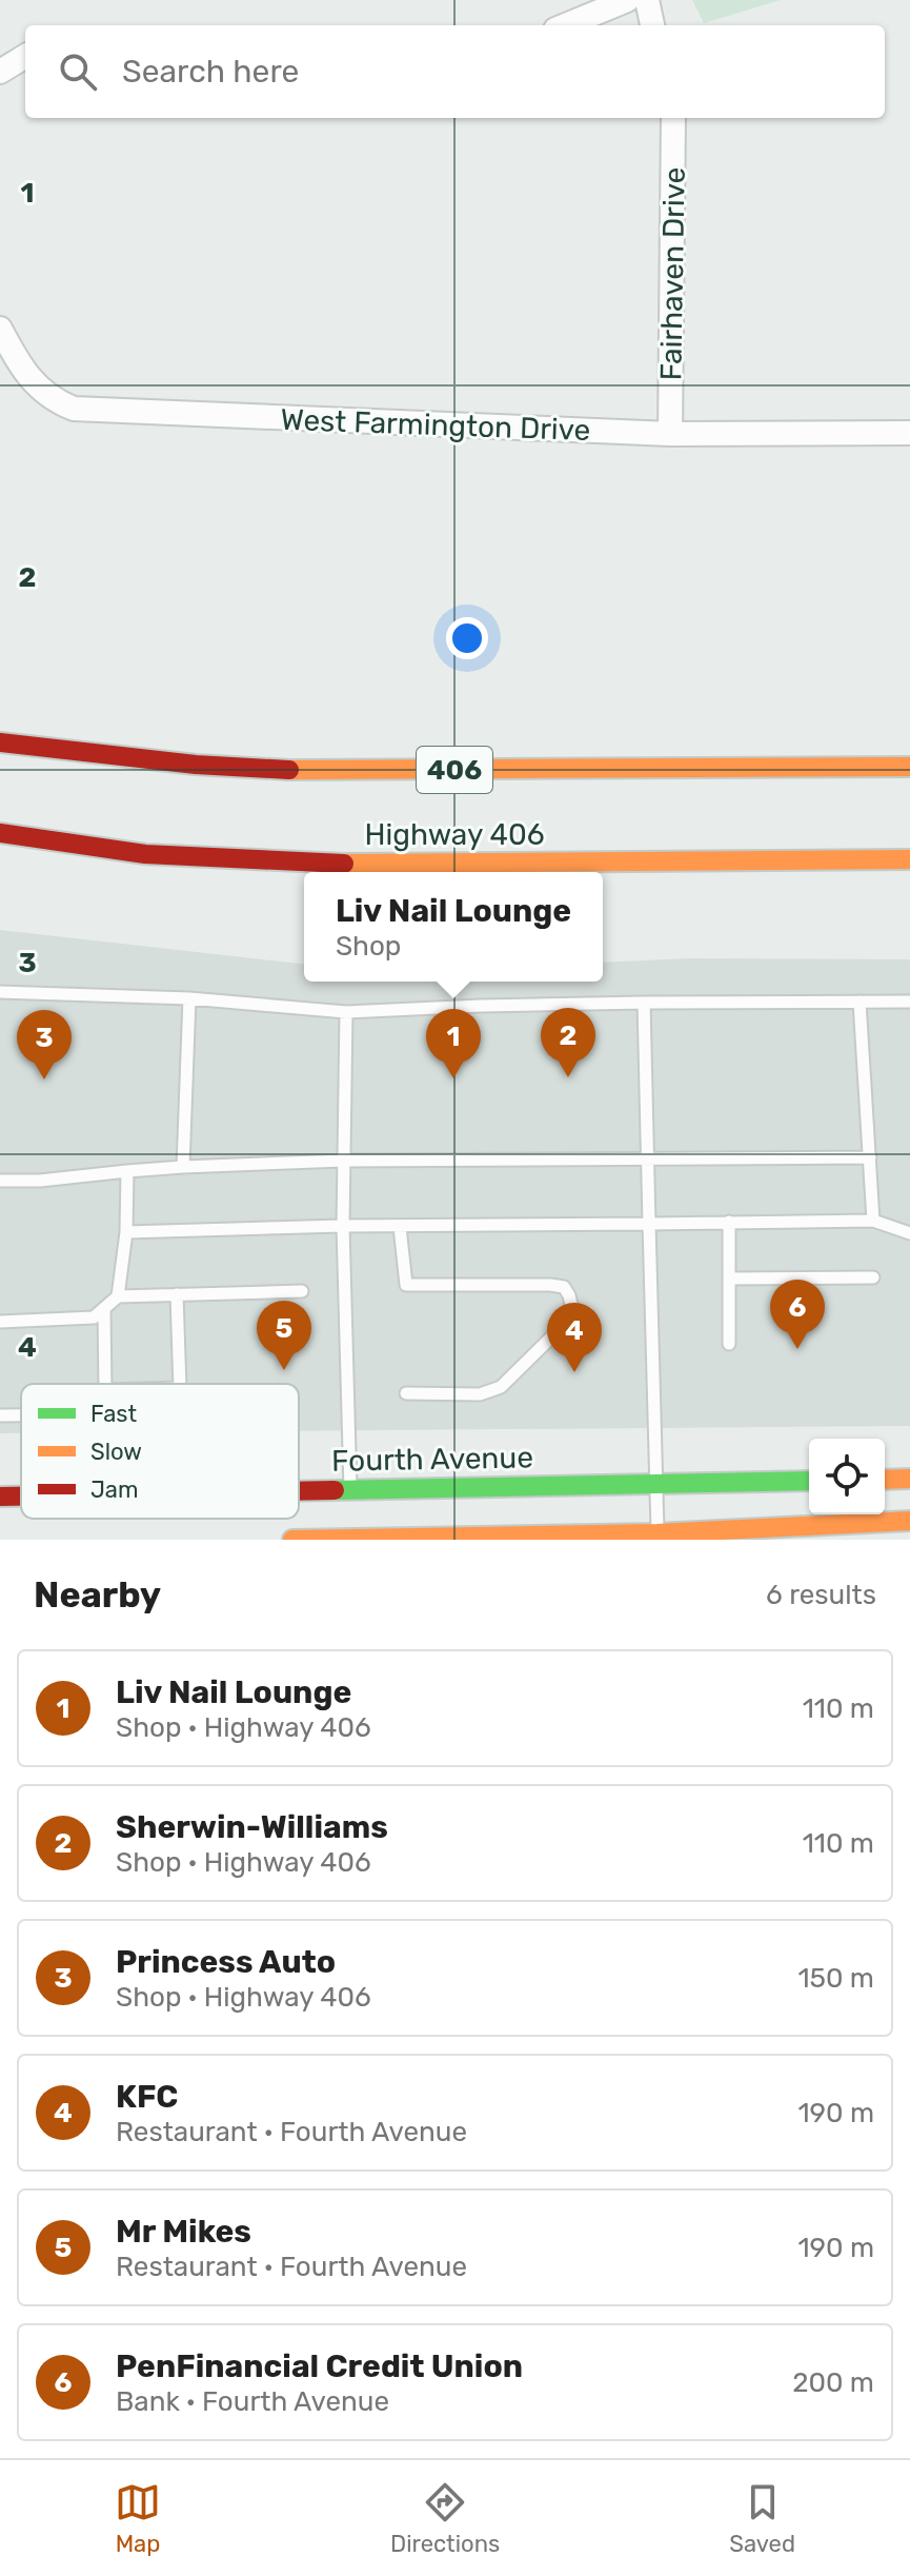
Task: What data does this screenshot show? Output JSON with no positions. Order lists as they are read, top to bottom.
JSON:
{
  "streets": {
    "main road": ["406", "Highway 406", "Fourth Avenue"],
    "street": ["Fairhaven Drive", "West Farmington Drive"]
  },
  "crossings": [
    ["Fairhaven Drive", "West Farmington Drive"]
  ],
  "legend": ["Fast", "Slow", "Jam"],
  "page": {
    "search": "Search here",
    "popup": ["Liv Nail Lounge", "Shop"],
    "pins": [
      "2",
      "1",
      "3",
      "6",
      "5",
      "4"
    ],
    "heading": ["Nearby", "6 results"],
    "list": [
      {
        "mark": "1",
        "name": "Liv Nail Lounge",
        "note": "Shop · Highway 406",
        "value": "110 m"
      },
      {
        "mark": "2",
        "name": "Sherwin-Williams",
        "note": "Shop · Highway 406",
        "value": "110 m"
      },
      {
        "mark": "3",
        "name": "Princess Auto",
        "note": "Shop · Highway 406",
        "value": "150 m"
      },
      {
        "mark": "4",
        "name": "KFC",
        "note": "Restaurant · Fourth Avenue",
        "value": "190 m"
      },
      {
        "mark": "5",
        "name": "Mr Mikes",
        "note": "Restaurant · Fourth Avenue",
        "value": "190 m"
      },
      {
        "mark": "6",
        "name": "PenFinancial Credit Union",
        "note": "Bank · Fourth Avenue",
        "value": "200 m"
      }
    ],
    "nav": ["Map", "Directions", "Saved"]
  },
  "grid": {
    "rows": [
      "1",
      "2",
      "3",
      "4"
    ]
  }
}
